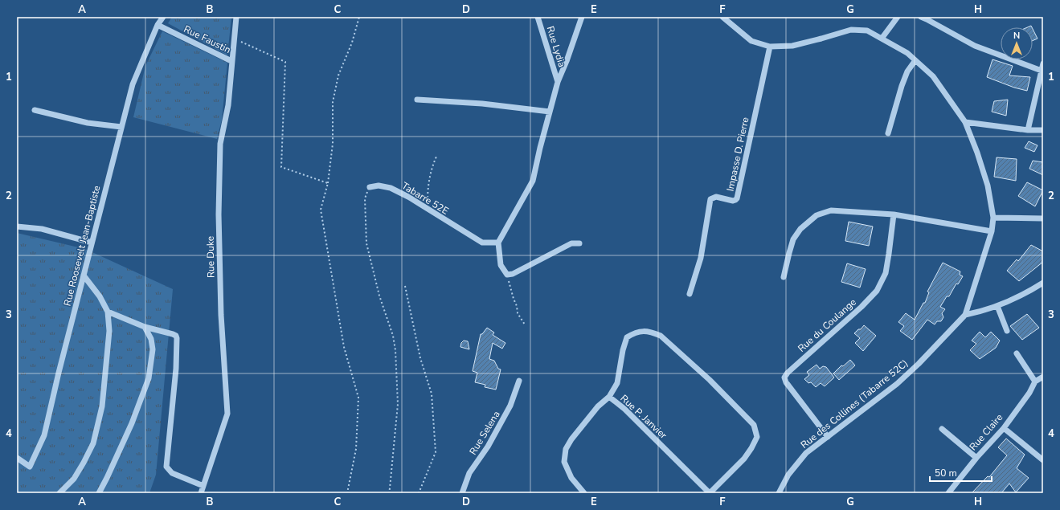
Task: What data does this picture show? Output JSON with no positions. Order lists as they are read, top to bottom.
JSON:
{
  "streets": {
    "street": [
      "Rue Faustin",
      "Rue Lydia",
      "Impasse D. Pierre",
      "Tabarre 52E",
      "Rue Roosevelt Jean-Baptiste",
      "Rue Duke",
      "Rue du Coulange",
      "Rue des Collines (Tabarre 52C)",
      "Rue P. Janvier",
      "Rue Claire",
      "Rue Selena"
    ]
  },
  "crossings": [
    ["Rue Faustin", "Rue Roosevelt Jean-Baptiste"],
    ["Rue Faustin", "Rue Duke"],
    ["Impasse D. Pierre", "Rue des Collines (Tabarre 52C)"],
    ["Rue du Coulange", "Rue des Collines (Tabarre 52C)"]
  ],
  "scale_bar": "50 m",
  "north": "top",
  "grid": {
    "columns": [
      "A",
      "B",
      "C",
      "D",
      "E",
      "F",
      "G",
      "H"
    ],
    "rows": [
      "1",
      "2",
      "3",
      "4"
    ]
  }
}
